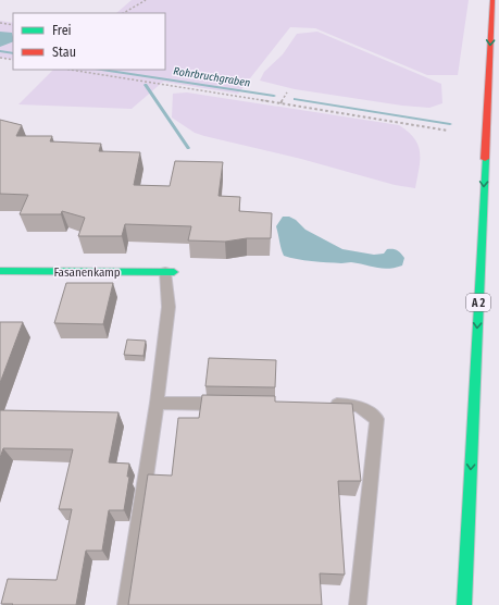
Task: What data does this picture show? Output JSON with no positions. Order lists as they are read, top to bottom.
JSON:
{
  "streets": {
    "main road": ["Fasanenkamp", "A 2"]
  },
  "water": ["Rohrbruchgraben"],
  "legend": ["Frei", "Stau"]
}
